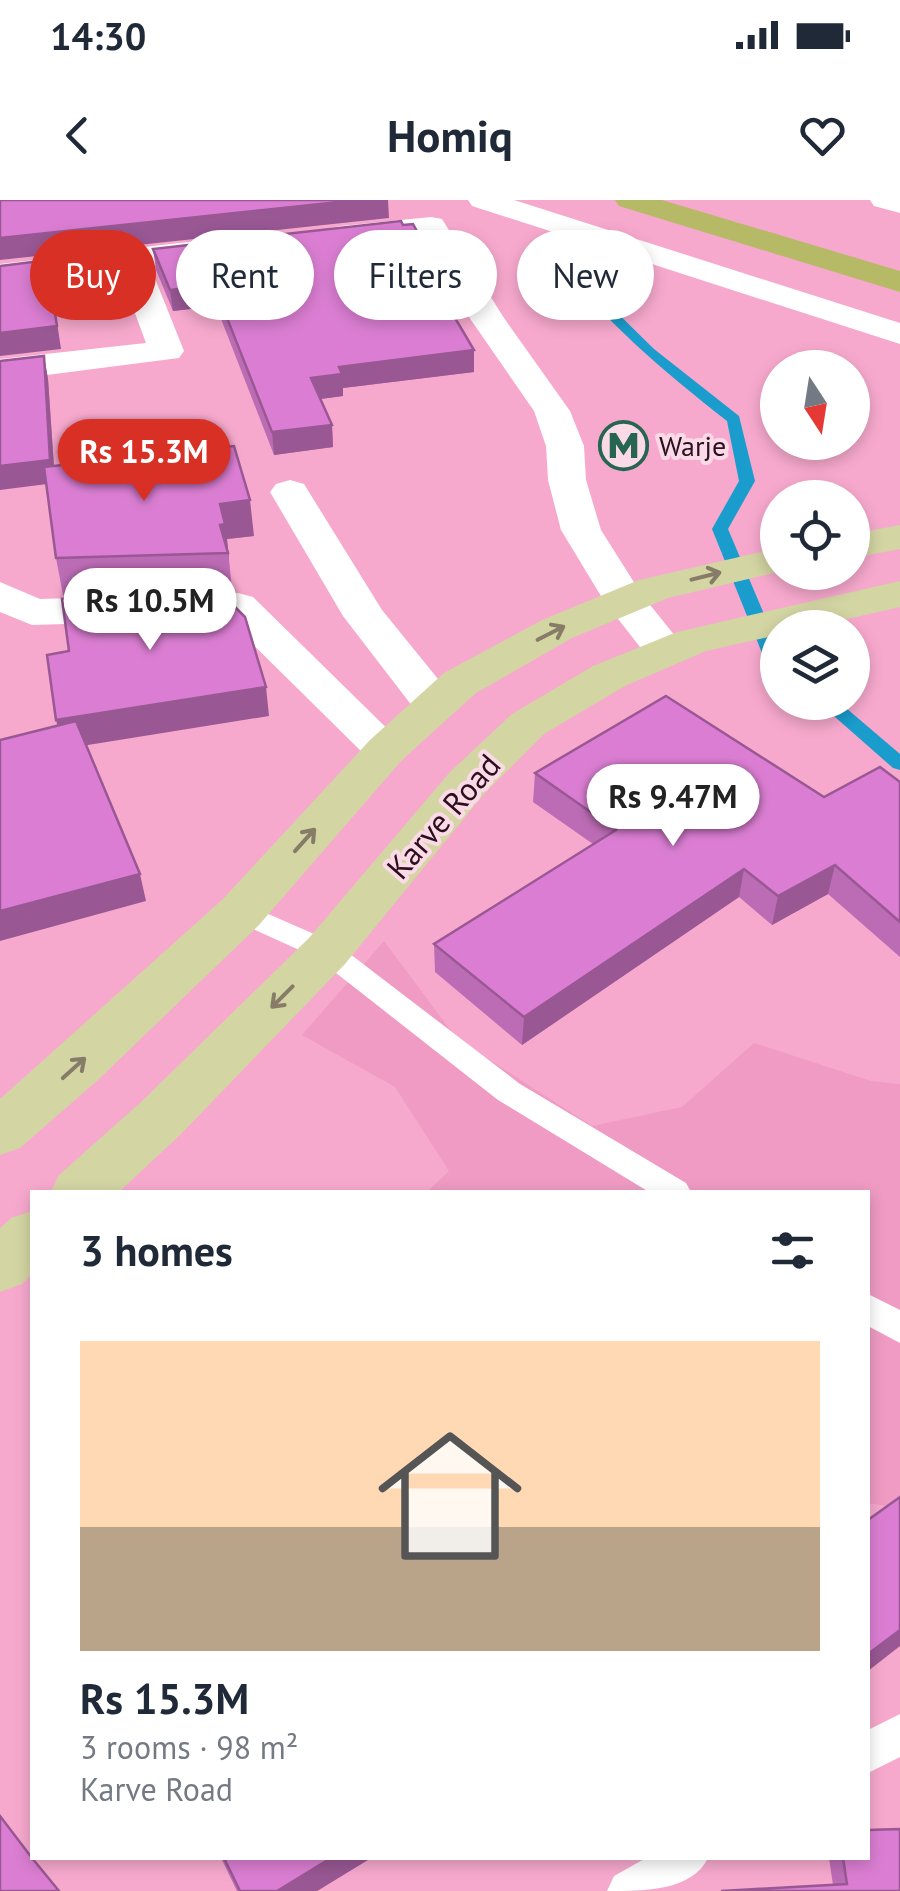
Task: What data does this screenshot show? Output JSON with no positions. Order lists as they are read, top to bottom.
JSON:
{
  "streets": {
    "main road": ["Karve Road"]
  },
  "places": {
    "metro station": ["Warje"]
  },
  "north": "bottom",
  "page": {
    "status": "14:30",
    "header": "Homiq",
    "chip": [
      "Buy",
      "Rent",
      "Filters",
      "New"
    ],
    "price": ["Rs 15.3M", "Rs 10.5M", "Rs 9.47M"],
    "heading": "3 homes",
    "list": [
      {
        "name": "Rs 15.3M",
        "note": "3 rooms · 98 m² · Karve Road"
      }
    ]
  }
}
